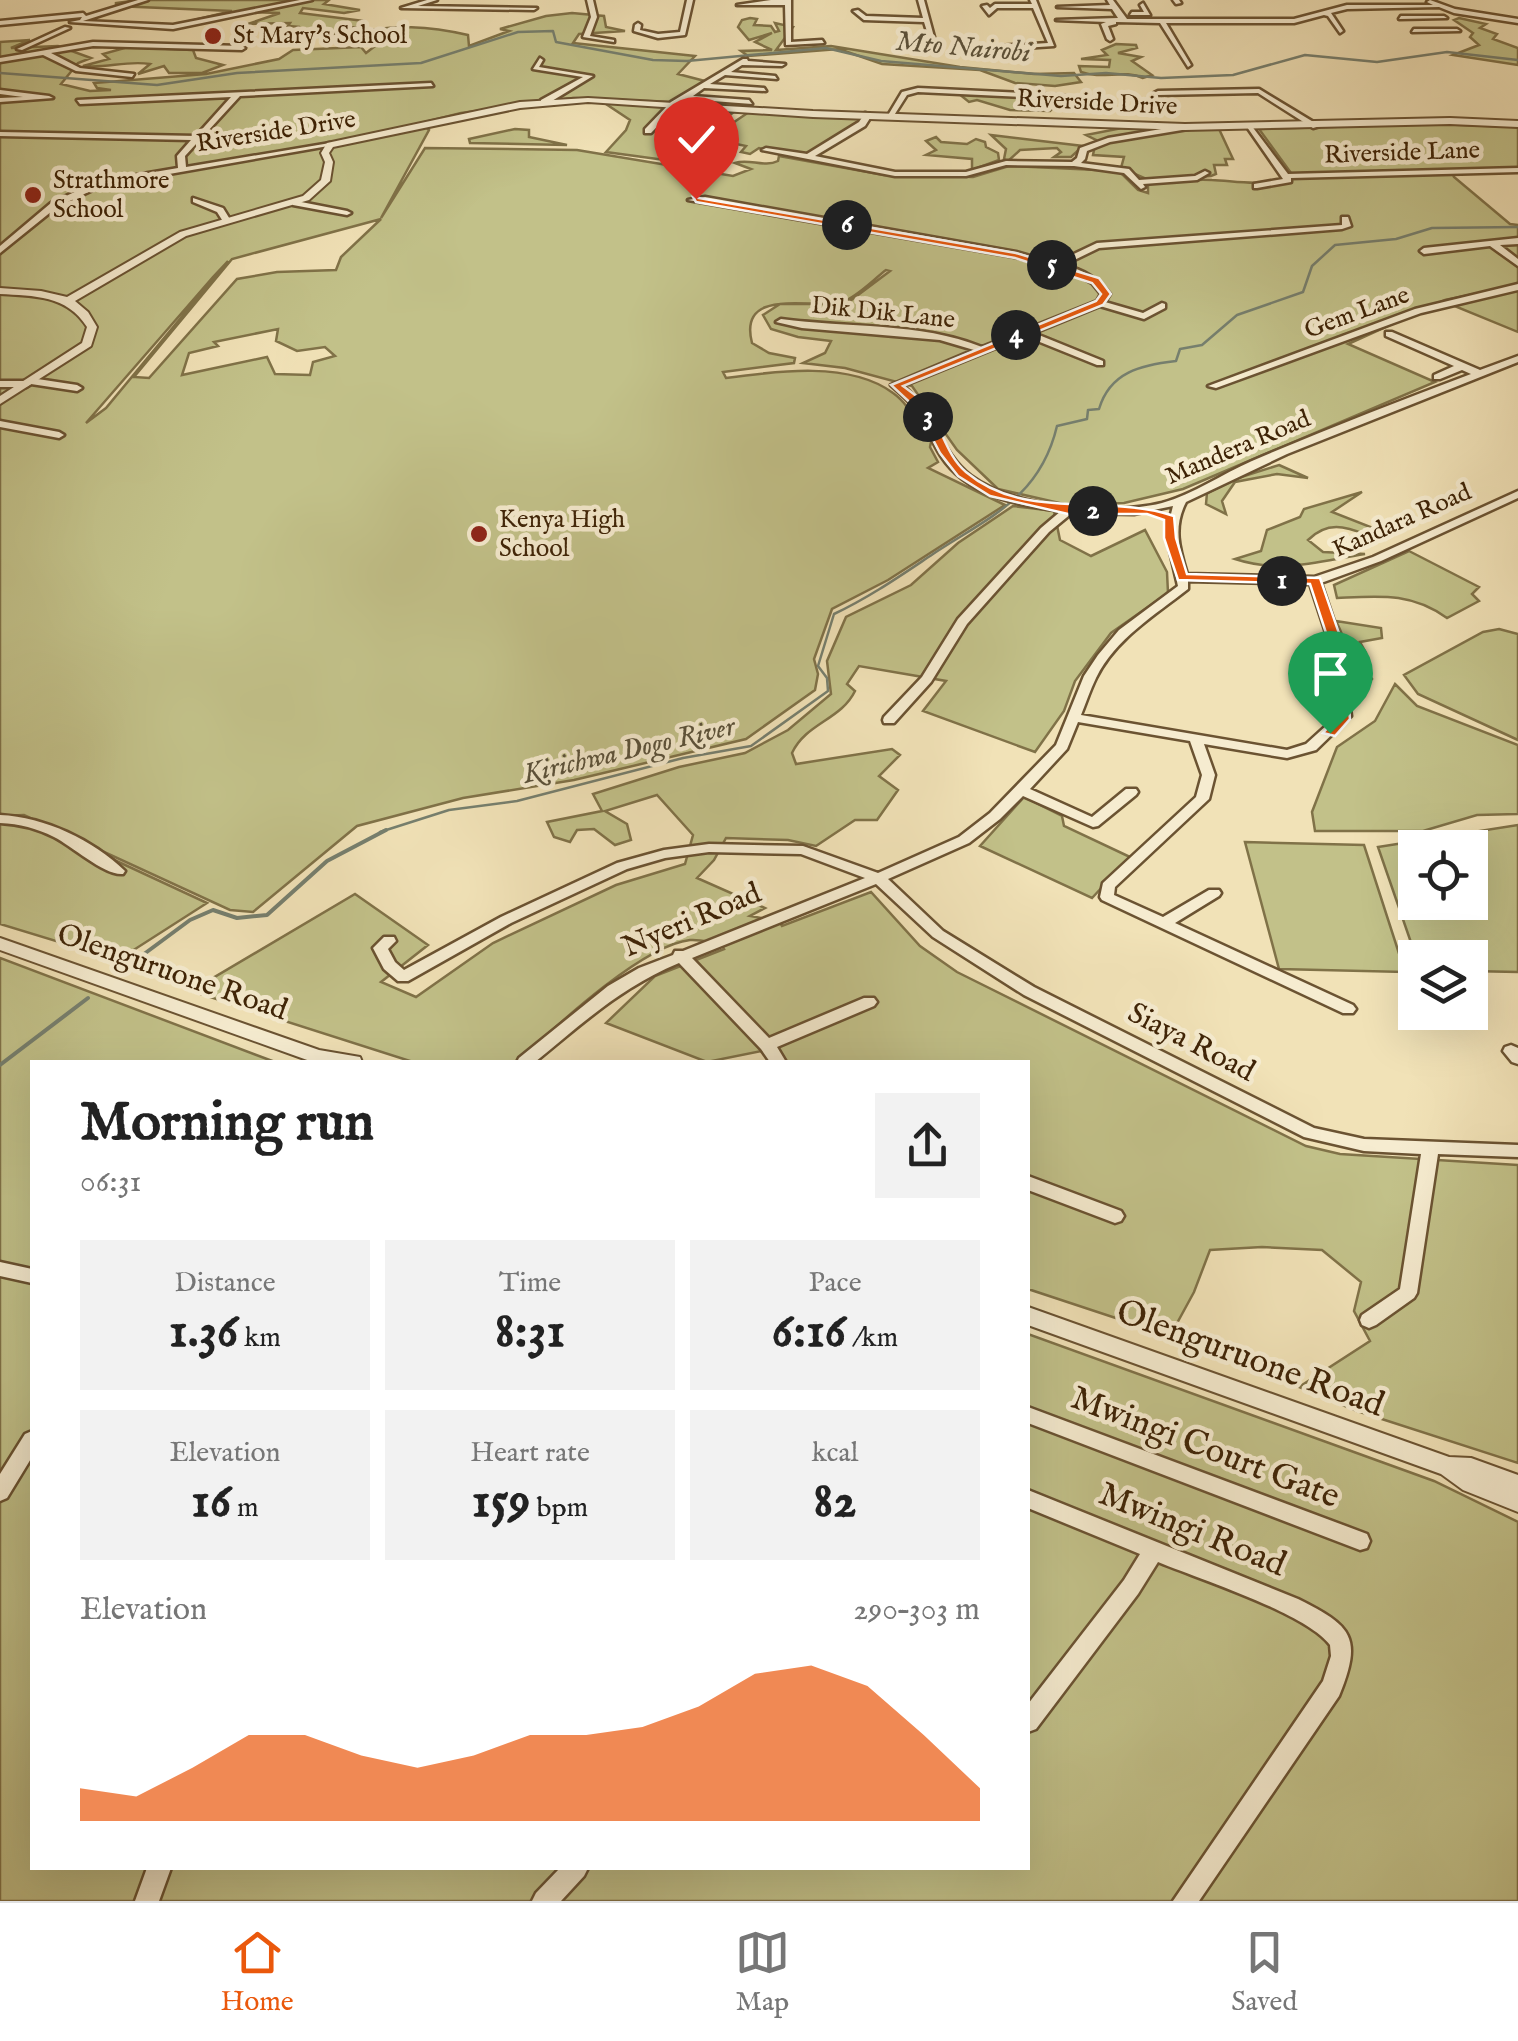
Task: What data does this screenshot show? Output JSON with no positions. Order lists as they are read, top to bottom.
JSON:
{
  "streets": {
    "street": [
      "Riverside Drive",
      "Riverside Lane",
      "Dik Dik Lane",
      "Gem Lane",
      "Mandera Road",
      "Kandara Road",
      "Nyeri Road",
      "Olenguruone Road",
      "Siaya Road",
      "Mwingi Court Gate",
      "Mwingi Road"
    ]
  },
  "crossings": [
    ["Dik Dik Lane", "Mandera Road"],
    ["Kandara Road", "Nyeri Road"],
    ["Nyeri Road", "Siaya Road"]
  ],
  "water": ["Mto Nairobi", "Kirichwa Dogo River"],
  "places": ["St Mary's School", "Strathmore School", "Kenya High School"],
  "page": {
    "pins": [
      "6",
      "5",
      "4",
      "3",
      "2",
      "1"
    ],
    "heading": ["Morning run", "06:31"],
    "stats": [
      ["Distance", "1.36 km"],
      ["Time", "8:31"],
      ["Pace", "6:16 /km"],
      ["Elevation", "16 m"],
      ["Heart rate", "159 bpm"],
      ["kcal", "82"]
    ],
    "chart": ["Elevation", "290–303 m"],
    "tabs": ["Home", "Map", "Saved"]
  }
}
